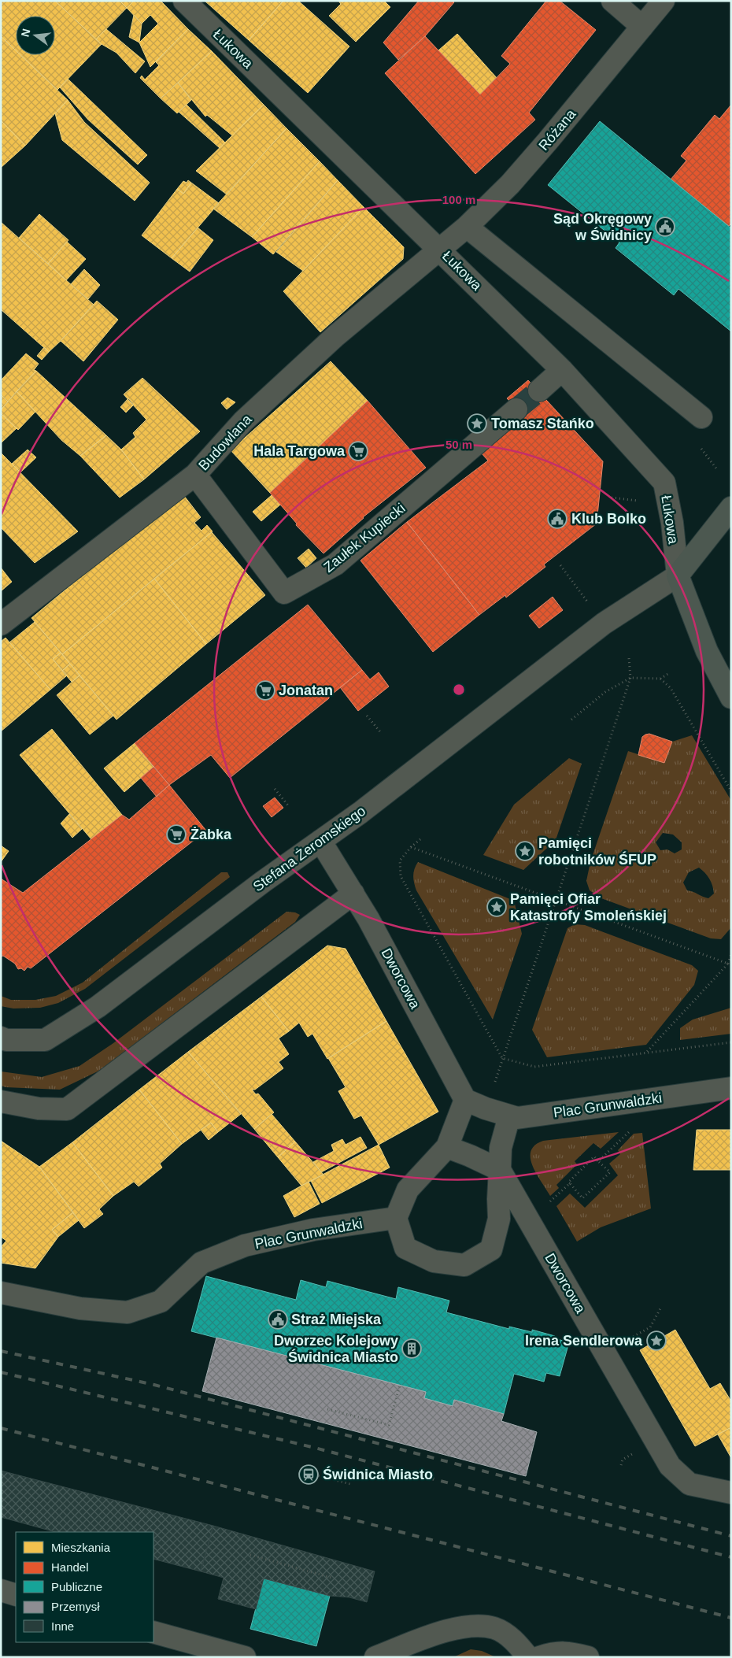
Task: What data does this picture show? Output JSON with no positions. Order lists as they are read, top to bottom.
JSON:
{
  "streets": {
    "street": [
      "Łukowa",
      "Różana",
      "Budowlana",
      "Zaułek Kupiecki",
      "Stefana Żeromskiego",
      "Dworcowa",
      "Plac Grunwaldzki"
    ]
  },
  "crossings": [
    ["Łukowa", "Różana"],
    ["Łukowa", "Budowlana"],
    ["Łukowa", "Stefana Żeromskiego"],
    ["Różana", "Budowlana"],
    ["Budowlana", "Zaułek Kupiecki"],
    ["Stefana Żeromskiego", "Dworcowa"],
    ["Dworcowa", "Plac Grunwaldzki"]
  ],
  "places": {
    "public building": ["Sąd Okręgowy w Świdnicy", "Klub Bolko", "Straż Miejska"],
    "place": [
      "Tomasz Stańko",
      "Pamięci robotników ŚFUP",
      "Pamięci Ofiar Katastrofy Smoleńskiej",
      "Irena Sendlerowa"
    ],
    "supermarket": ["Hala Targowa", "Jonatan", "Żabka"],
    "building": ["Dworzec Kolejowy Świdnica Miasto"],
    "station": ["Świdnica Miasto"]
  },
  "legend": [
    "Mieszkania",
    "Handel",
    "Publiczne",
    "Przemysł",
    "Inne"
  ],
  "north": "left",
  "rings": ["100 m", "50 m"]
}
